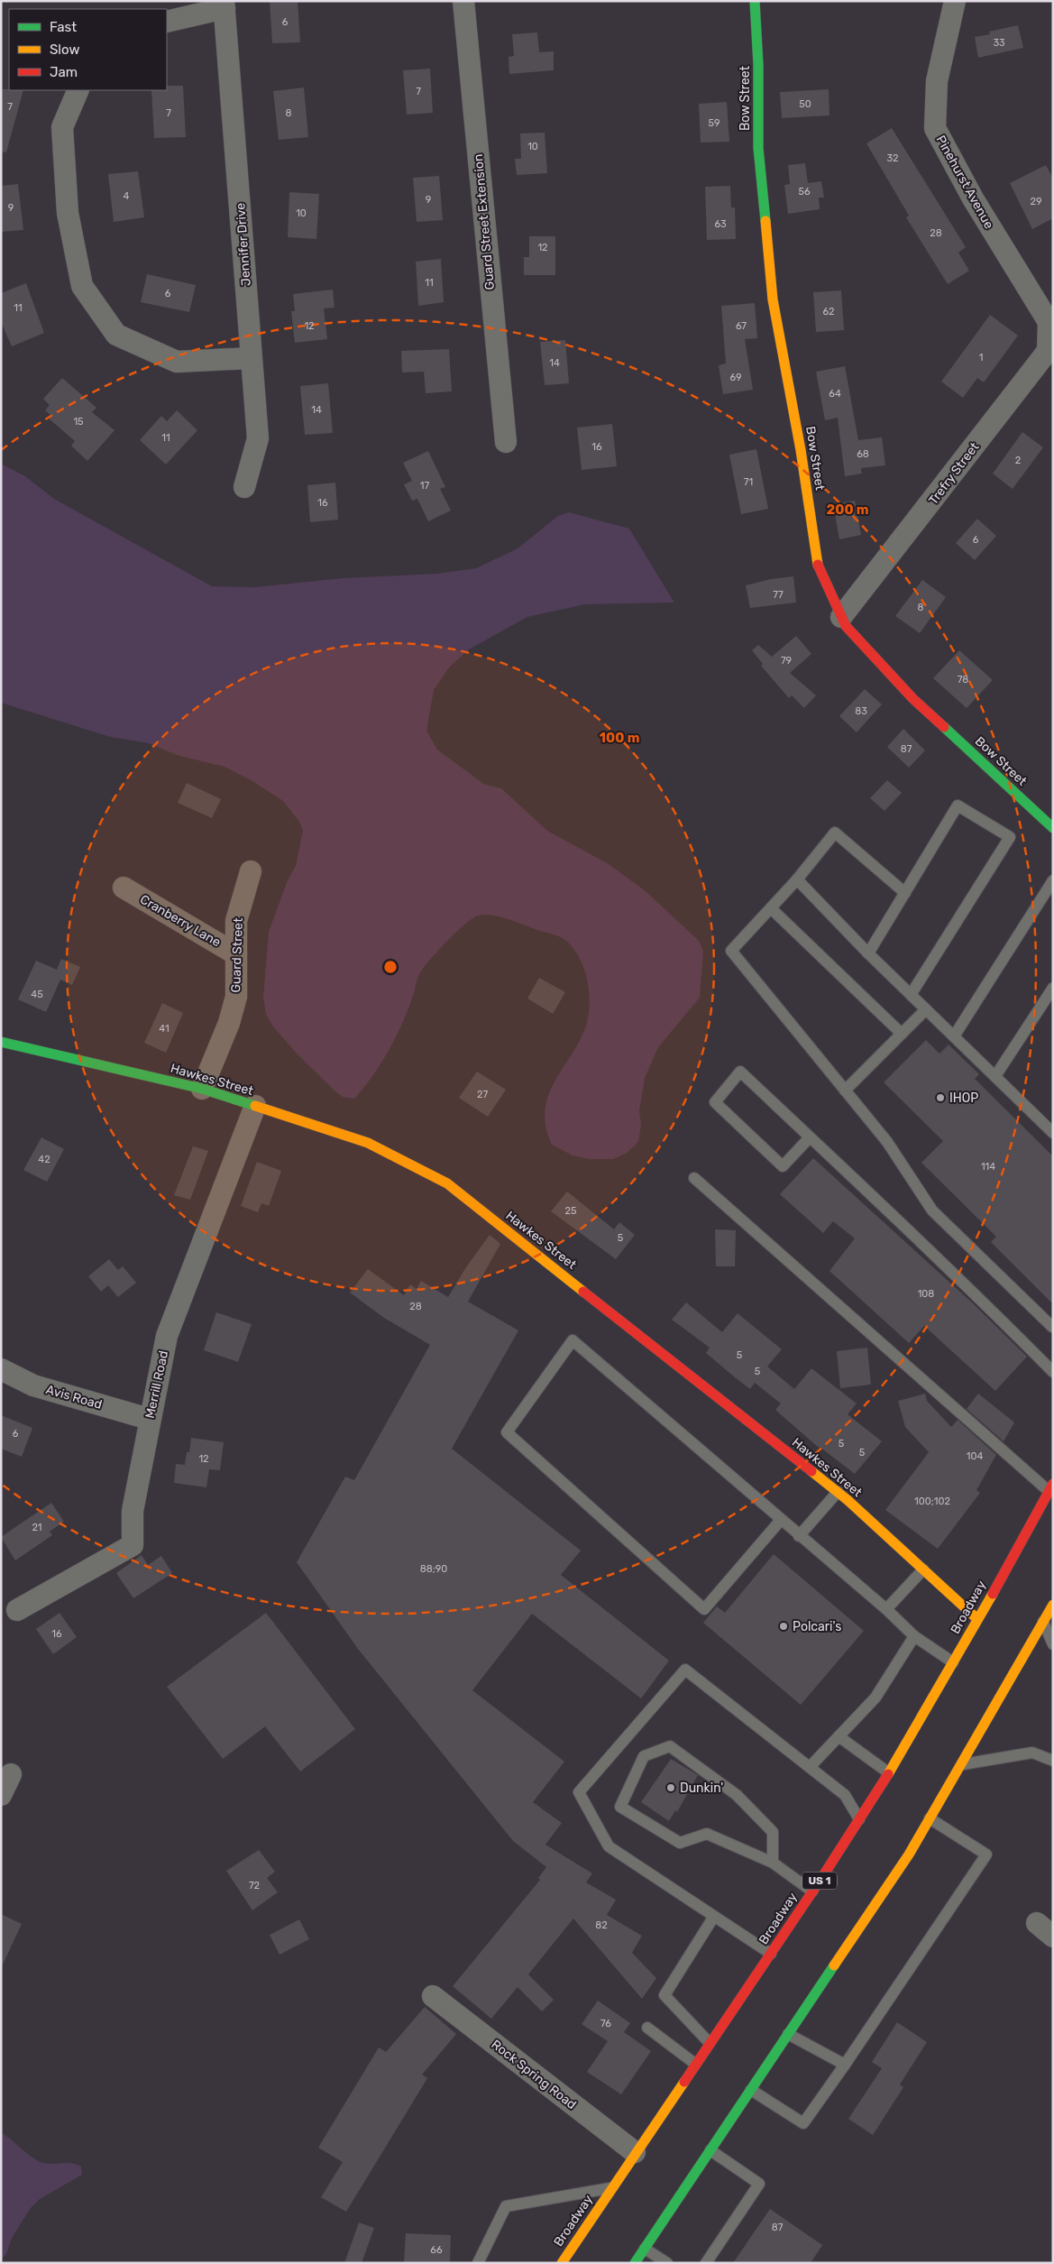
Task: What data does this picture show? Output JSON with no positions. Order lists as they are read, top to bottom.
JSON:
{
  "streets": {
    "main road": [
      "Bow Street",
      "Hawkes Street",
      "Broadway",
      "US 1"
    ],
    "street": [
      "Pinehurst Avenue",
      "Guard Street Extension",
      "Jennifer Drive",
      "Trefry Street",
      "Cranberry Lane",
      "Guard Street",
      "Merrill Road",
      "Avis Road",
      "Rock Spring Road"
    ]
  },
  "crossings": [
    ["Bow Street", "Trefry Street"],
    ["Pinehurst Avenue", "Trefry Street"],
    ["Cranberry Lane", "Guard Street"],
    ["Guard Street", "Hawkes Street"],
    ["Hawkes Street", "Merrill Road"],
    ["Hawkes Street", "Broadway"],
    ["Merrill Road", "Avis Road"],
    ["Broadway", "Rock Spring Road"]
  ],
  "places": ["IHOP", "Polcari's", "Dunkin'"],
  "house_numbers": [
    "6",
    "33",
    "7",
    "50",
    "7",
    "7",
    "8",
    "59",
    "10",
    "32",
    "56",
    "4",
    "9",
    "29",
    "9",
    "10",
    "63",
    "28",
    "12",
    "11",
    "6",
    "11",
    "62",
    "12",
    "67",
    "1",
    "14",
    "69",
    "64",
    "14",
    "15",
    "11",
    "16",
    "68",
    "2",
    "71",
    "17",
    "16",
    "6",
    "77",
    "8",
    "79",
    "78",
    "83",
    "87",
    "45",
    "41",
    "27",
    "42",
    "114",
    "25",
    "5",
    "108",
    "28",
    "5",
    "5",
    "6",
    "5",
    "5",
    "104",
    "12",
    "100;102",
    "21",
    "88;90",
    "16",
    "72",
    "82",
    "76",
    "87",
    "66"
  ],
  "legend": ["Fast", "Slow", "Jam"],
  "rings": ["200 m", "100 m"]
}
